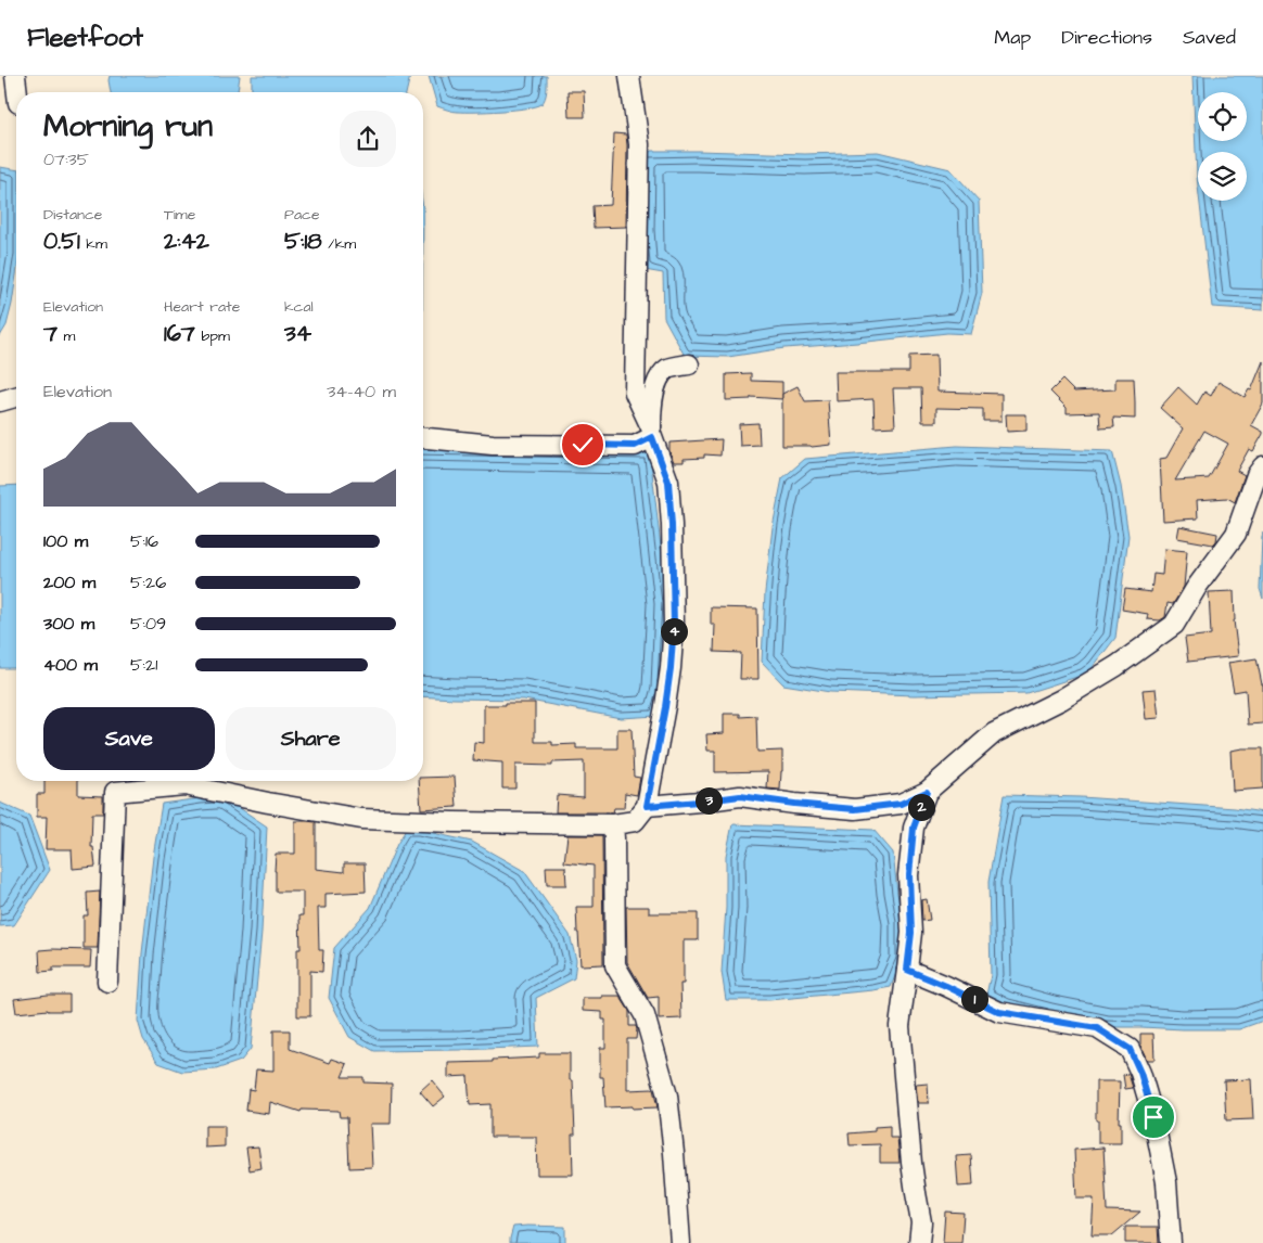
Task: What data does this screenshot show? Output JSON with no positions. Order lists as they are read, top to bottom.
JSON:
{
  "page": {
    "header": "Fleetfoot",
    "nav": ["Map", "Directions", "Saved"],
    "heading": ["Morning run", "07:35"],
    "stats": [
      ["Distance", "0.51 km"],
      ["Time", "2:42"],
      ["Pace", "5:18 /km"],
      ["Elevation", "7 m"],
      ["Heart rate", "167 bpm"],
      ["kcal", "34"]
    ],
    "chart": ["Elevation", "34–40 m"],
    "list": [
      {
        "name": "100 m",
        "note": "5:16"
      },
      {
        "name": "200 m",
        "note": "5:26"
      },
      {
        "name": "300 m",
        "note": "5:09"
      },
      {
        "name": "400 m",
        "note": "5:21"
      }
    ],
    "pins": [
      "4",
      "3",
      "2",
      "1"
    ],
    "buttons": ["Save", "Share"]
  }
}
